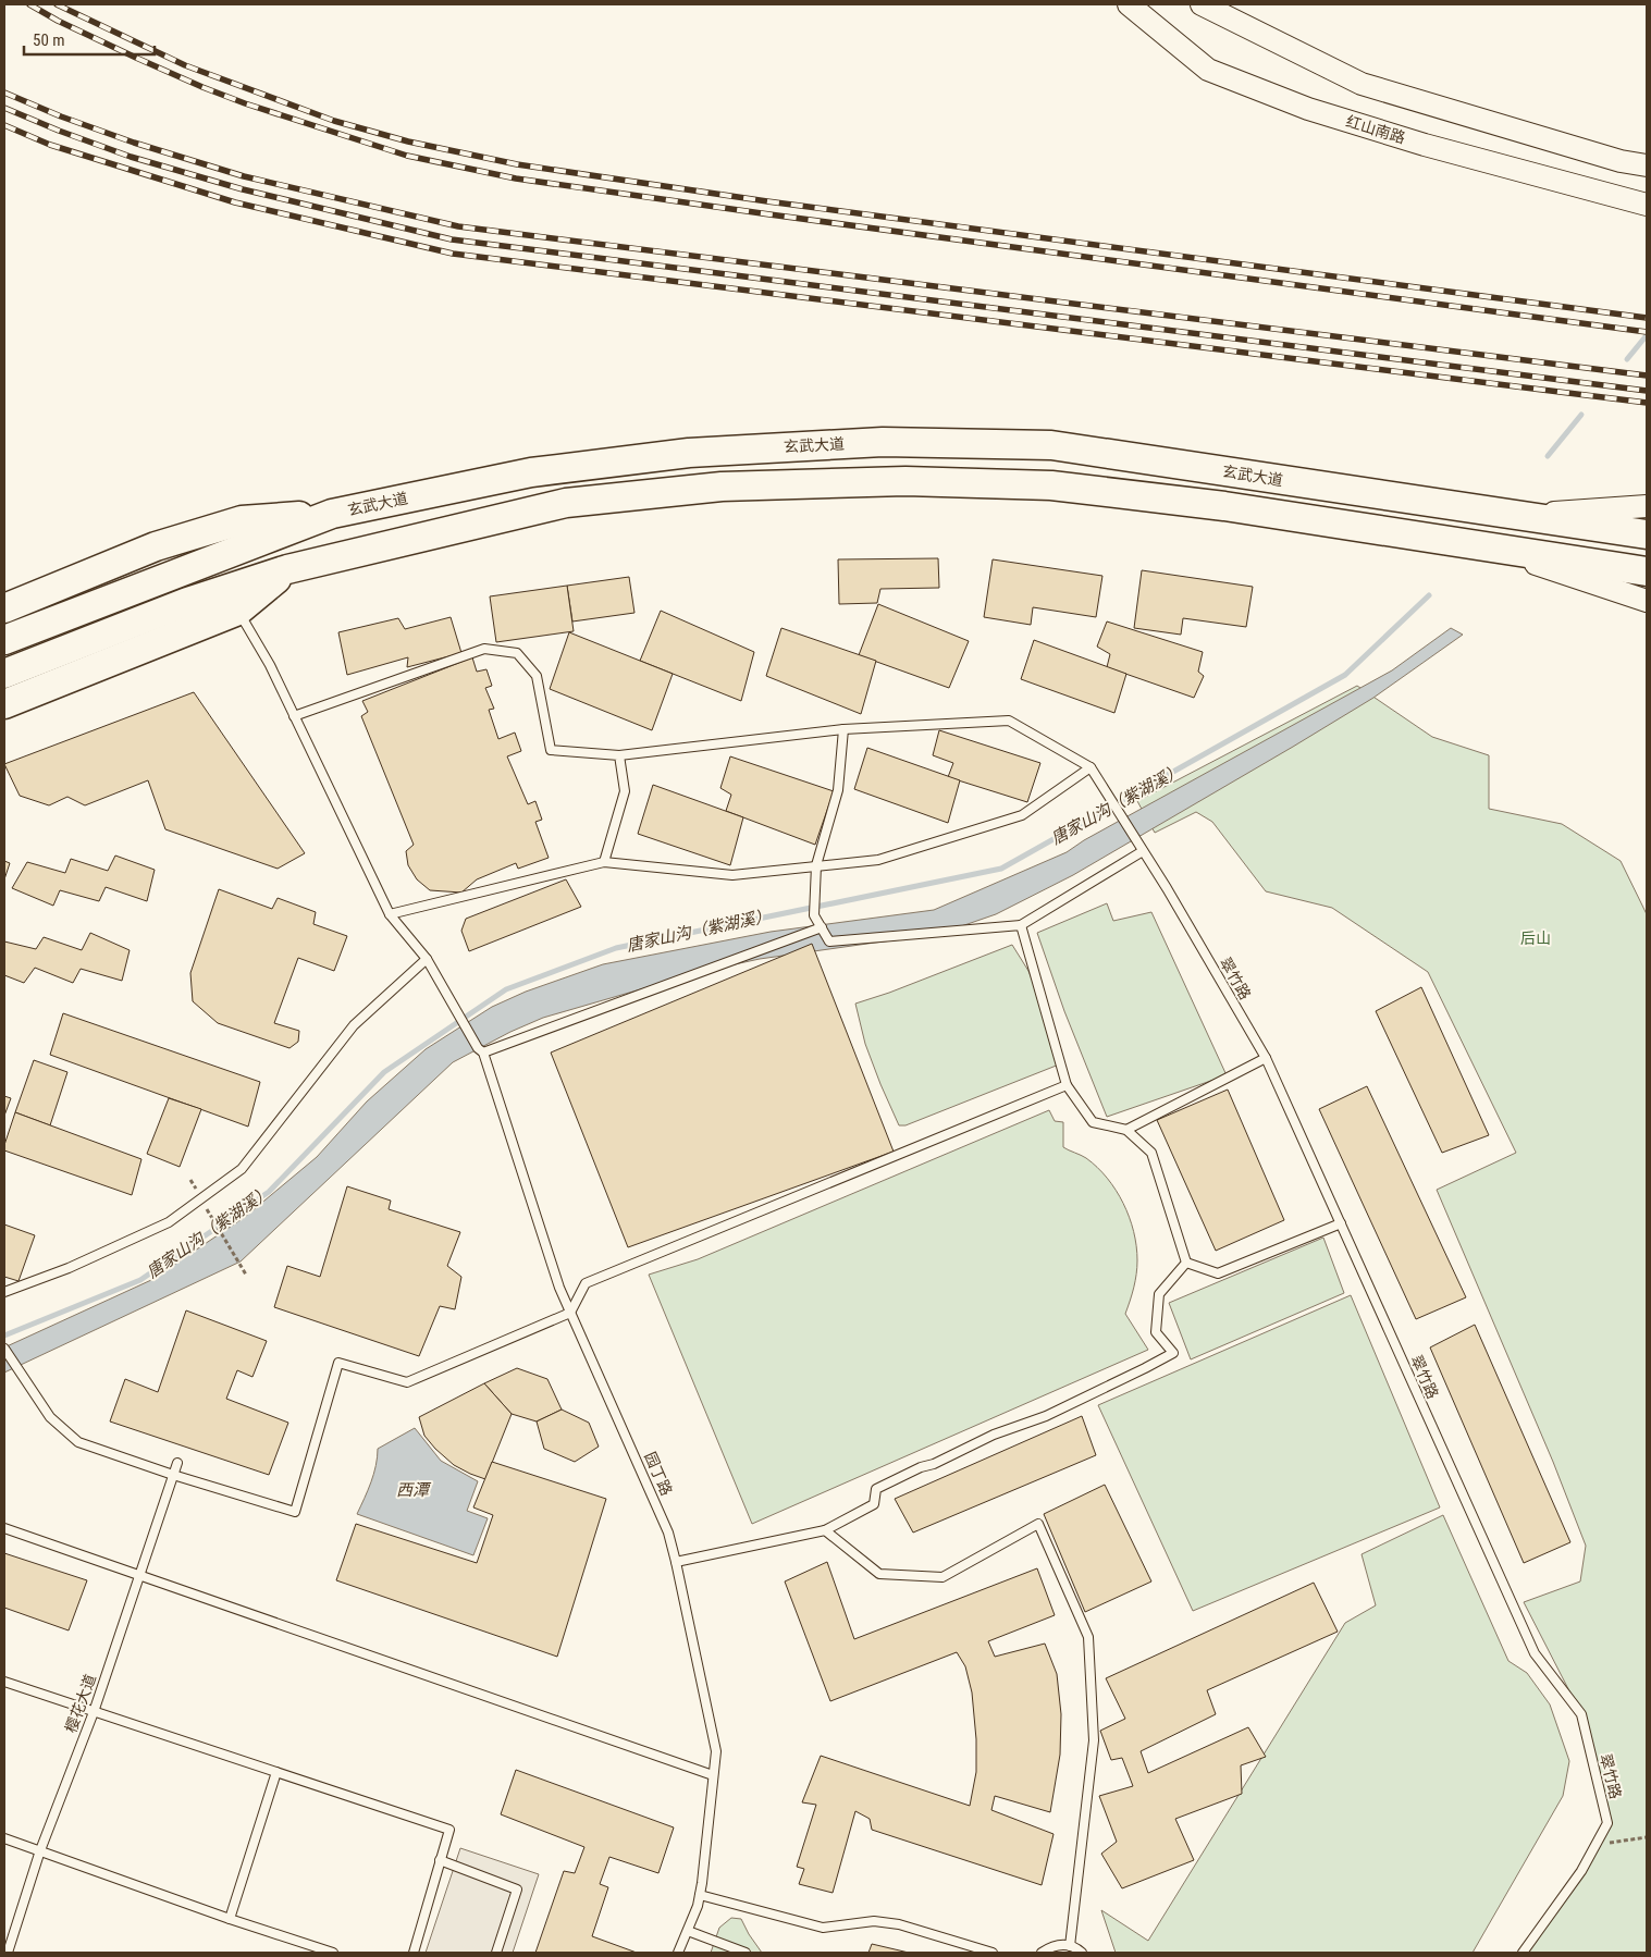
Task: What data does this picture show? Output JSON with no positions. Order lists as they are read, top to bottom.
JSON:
{
  "streets": {
    "highway": ["玄武大道"],
    "main road": ["红山南路"],
    "lane": ["翠竹路", "园丁路", "樱花大道"]
  },
  "water": ["唐家山沟（紫湖溪）", "西潭"],
  "parks": ["后山"],
  "scale_bar": "50 m"
}
